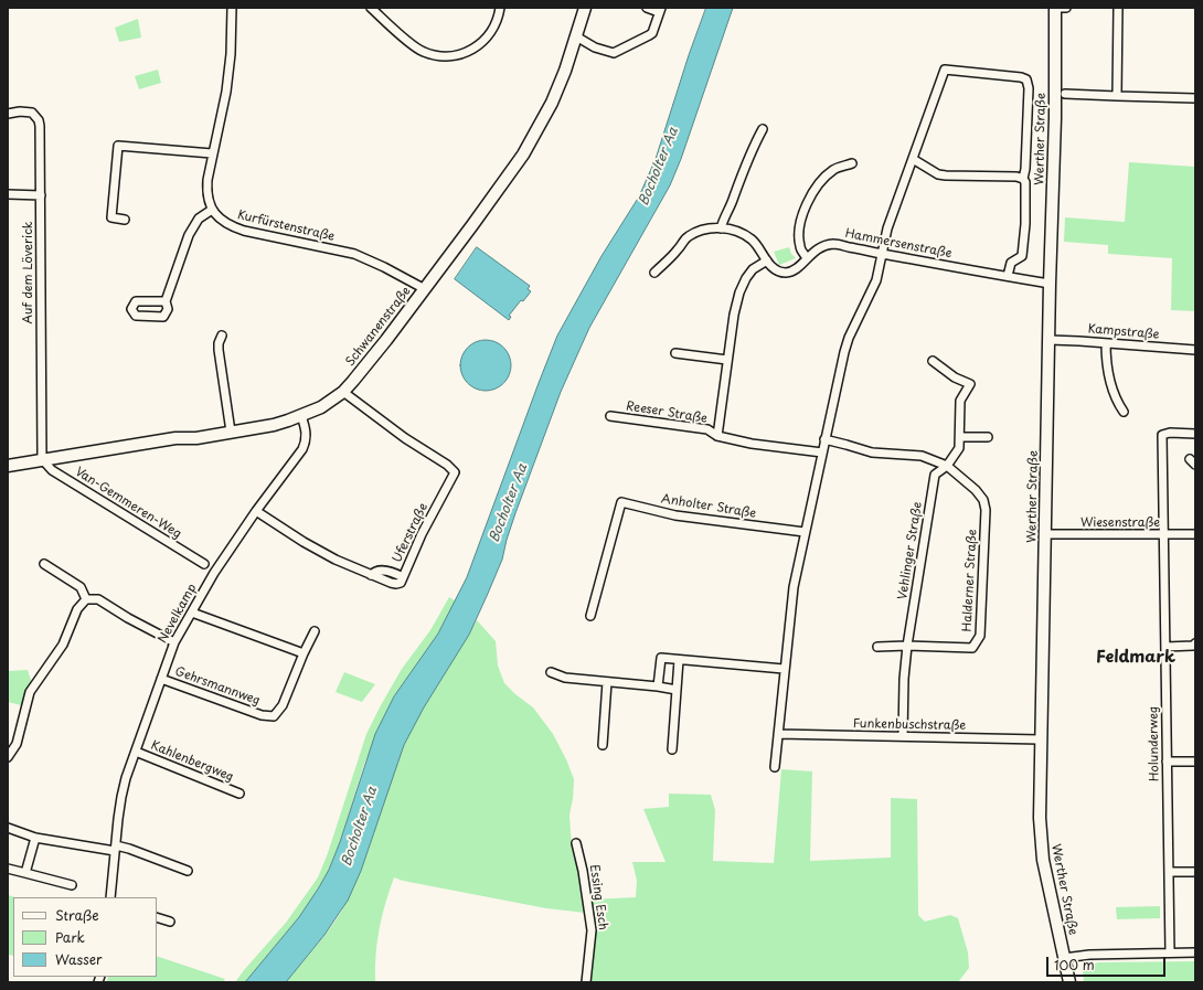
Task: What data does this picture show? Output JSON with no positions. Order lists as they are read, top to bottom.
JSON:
{
  "streets": {
    "main road": ["Werther Straße", "Schwanenstraße"],
    "street": [
      "Kurfürstenstraße",
      "Hammersenstraße",
      "Auf dem Löverick",
      "Kampstraße",
      "Reeser Straße",
      "Van-Gemmeren-Weg",
      "Anholter Straße",
      "Wiesenstraße",
      "Uferstraße",
      "Vehlinger Straße",
      "Halderner Straße",
      "Nevelkamp",
      "Gehrsmannweg",
      "Funkenbuschstraße",
      "Holunderweg",
      "Kahlenbergweg",
      "Essing Esch"
    ]
  },
  "crossings": [
    ["Werther Straße", "Hammersenstraße"],
    ["Werther Straße", "Kampstraße"],
    ["Werther Straße", "Wiesenstraße"],
    ["Werther Straße", "Funkenbuschstraße"],
    ["Kurfürstenstraße", "Schwanenstraße"],
    ["Hammersenstraße", "Reeser Straße"],
    ["Auf dem Löverick", "Schwanenstraße"],
    ["Auf dem Löverick", "Van-Gemmeren-Weg"],
    ["Schwanenstraße", "Van-Gemmeren-Weg"],
    ["Schwanenstraße", "Uferstraße"],
    ["Schwanenstraße", "Nevelkamp"],
    ["Wiesenstraße", "Holunderweg"],
    ["Uferstraße", "Nevelkamp"],
    ["Vehlinger Straße", "Halderner Straße"],
    ["Vehlinger Straße", "Funkenbuschstraße"],
    ["Nevelkamp", "Gehrsmannweg"],
    ["Nevelkamp", "Kahlenbergweg"]
  ],
  "districts": ["Feldmark"],
  "water": ["Bocholter Aa"],
  "legend": ["Straße", "Park", "Wasser"],
  "scale_bar": "100 m"
}
